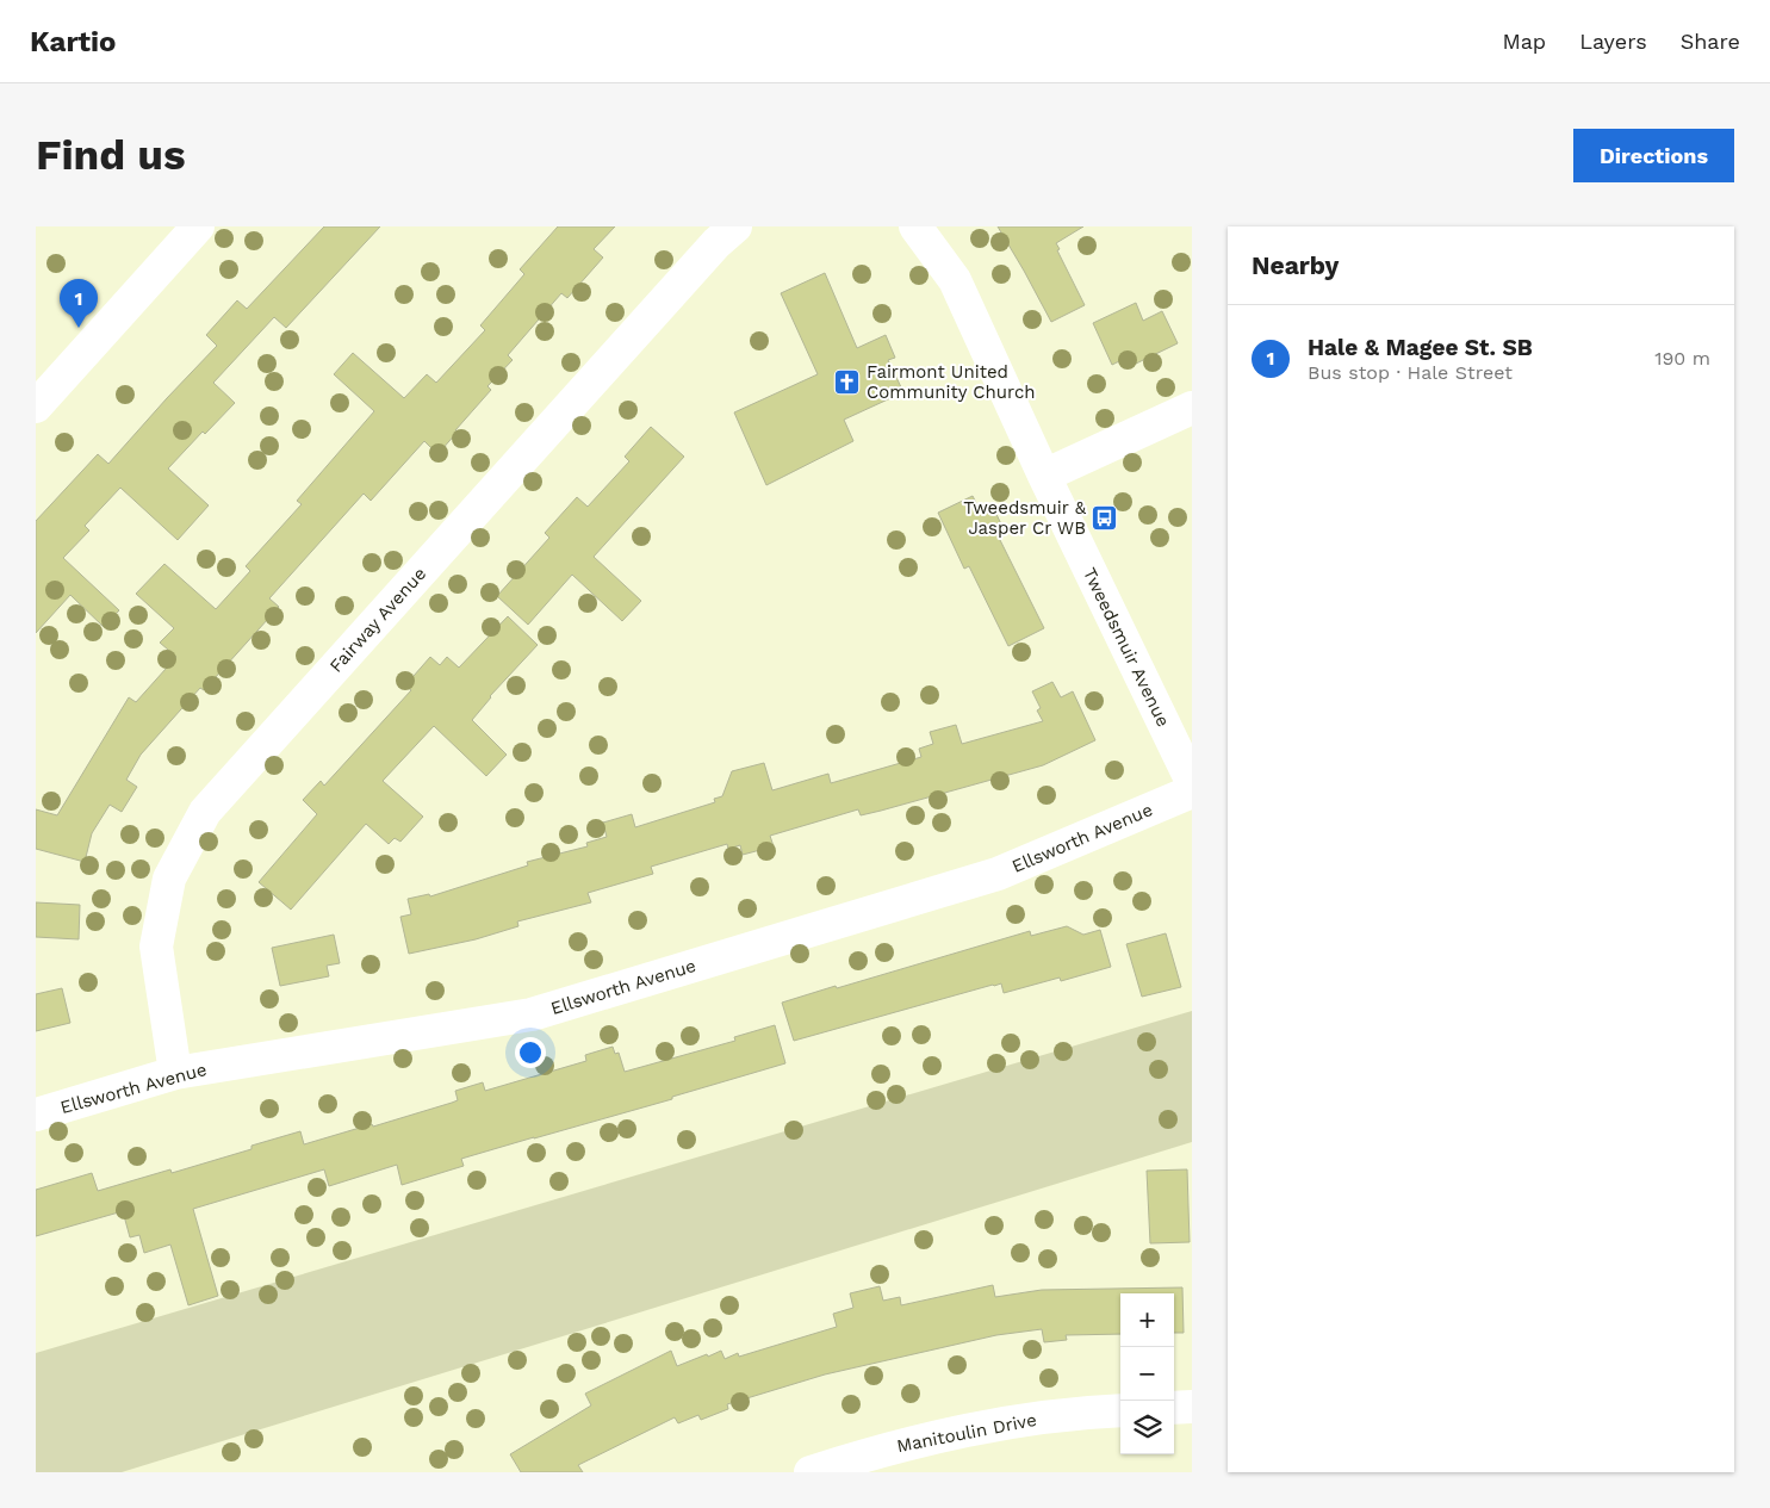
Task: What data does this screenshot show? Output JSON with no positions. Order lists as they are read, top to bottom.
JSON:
{
  "streets": {
    "street": [
      "Fairway Avenue",
      "Tweedsmuir Avenue",
      "Ellsworth Avenue",
      "Manitoulin Drive"
    ]
  },
  "crossings": [
    ["Fairway Avenue", "Ellsworth Avenue"]
  ],
  "places": {
    "church": ["Fairmont United Community Church"],
    "bus stop": ["Tweedsmuir & Jasper Cr WB"]
  },
  "page": {
    "header": "Kartio",
    "nav": ["Map", "Layers", "Share"],
    "buttons": "Directions",
    "title": "Find us",
    "heading": "Nearby",
    "pins": "1",
    "list": [
      {
        "mark": "1",
        "name": "Hale & Magee St. SB",
        "note": "Bus stop · Hale Street",
        "value": "190 m"
      }
    ],
    "map_buttons": ["+", "−"]
  }
}
